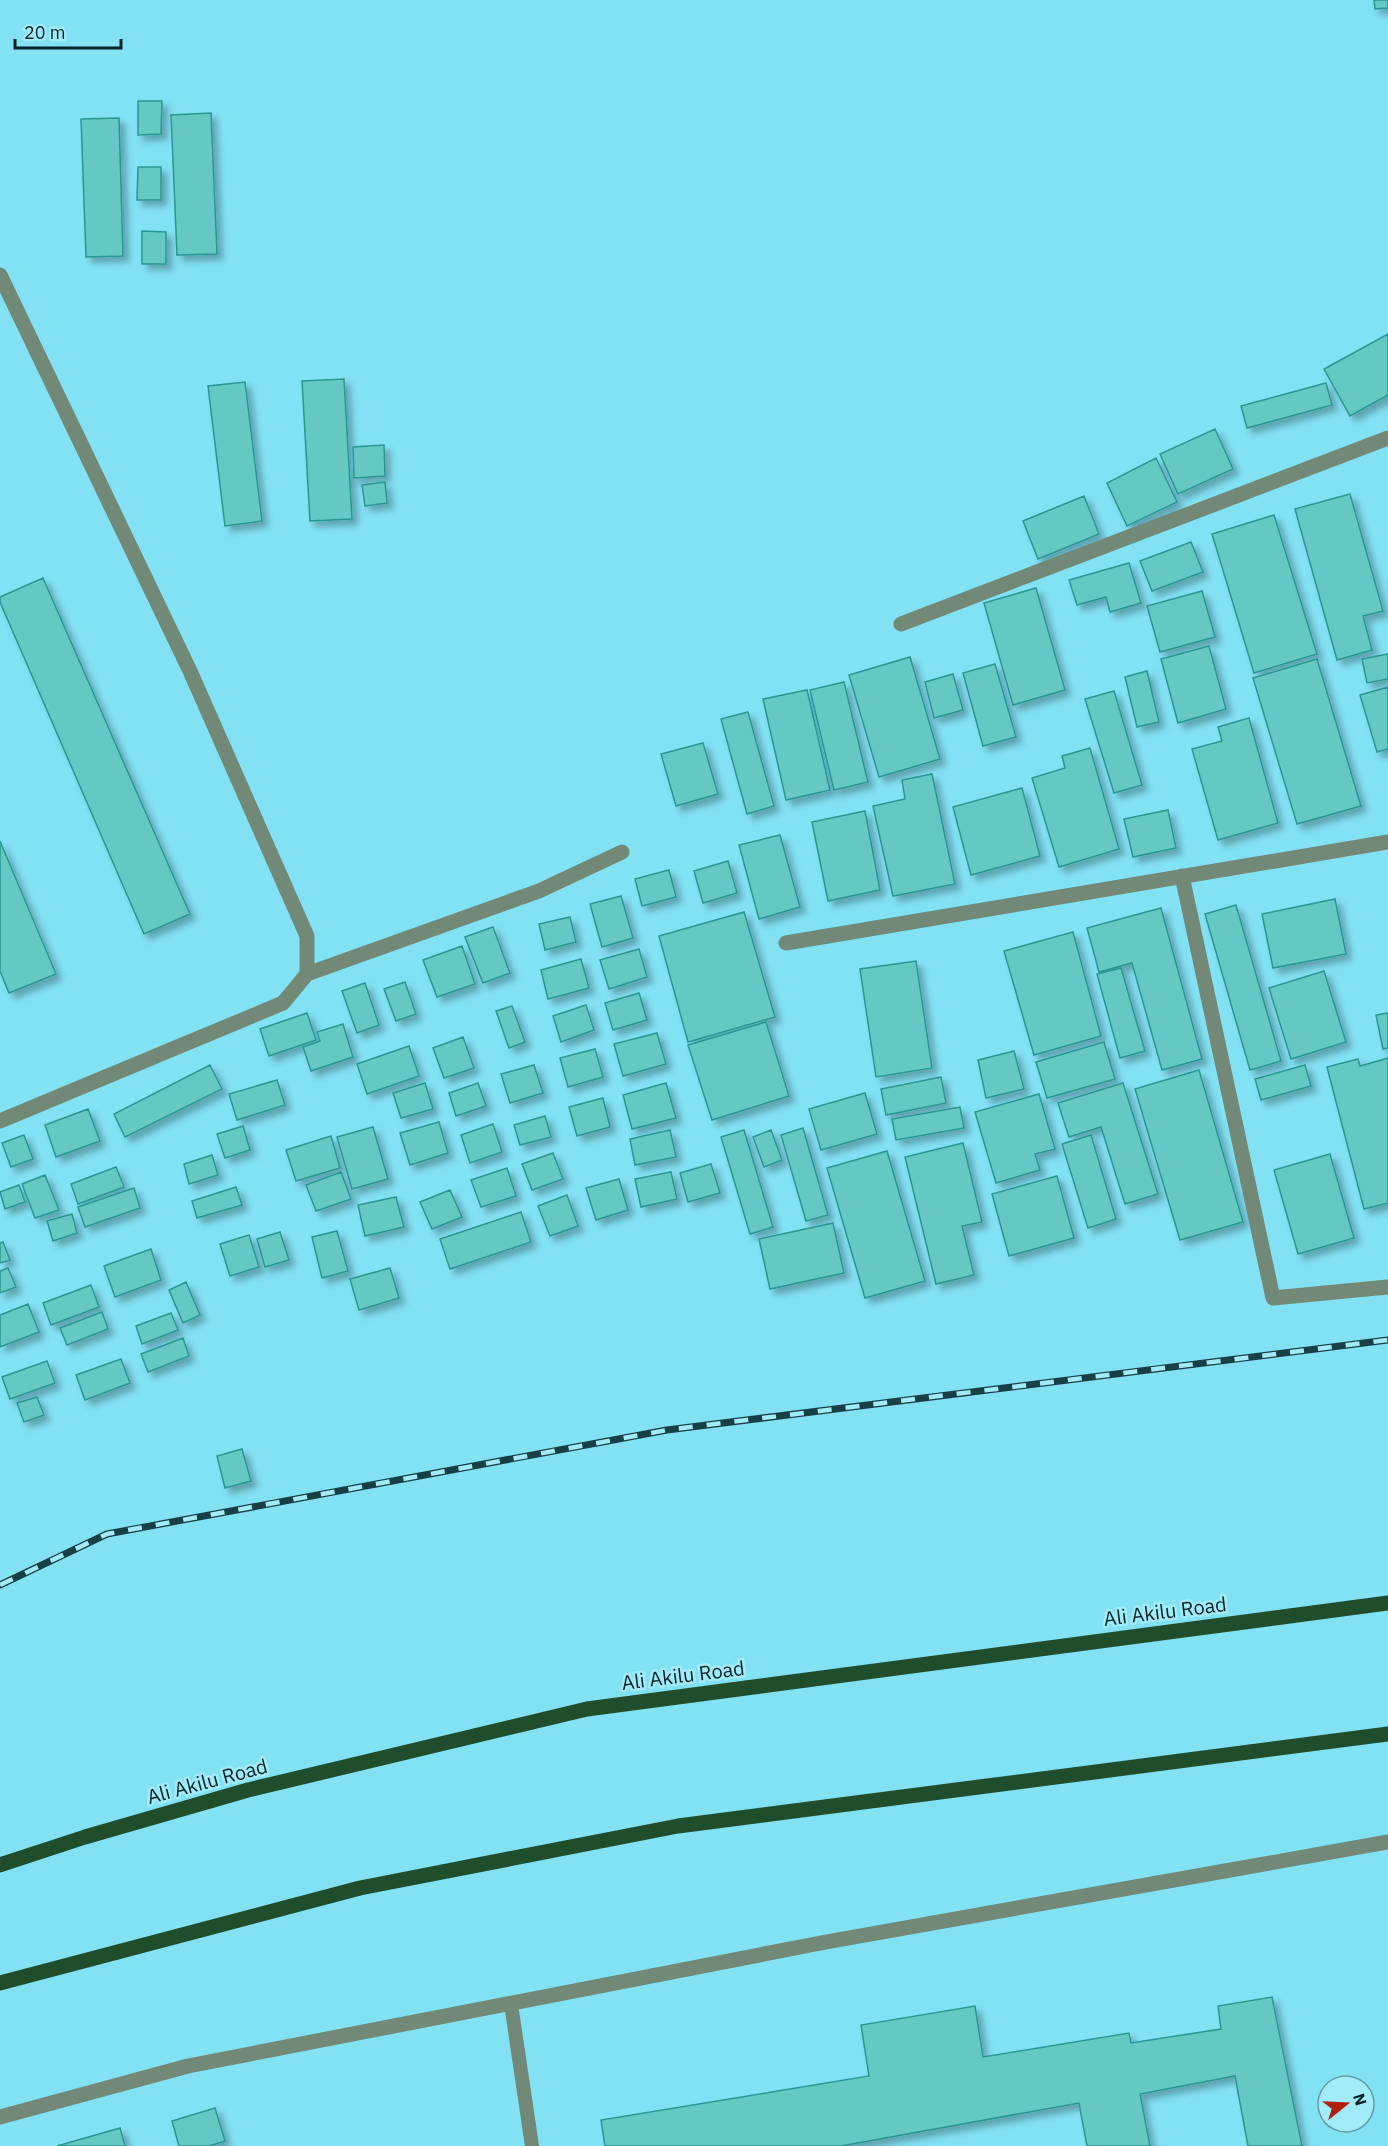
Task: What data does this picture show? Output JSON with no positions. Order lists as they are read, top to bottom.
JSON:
{
  "streets": {
    "main road": ["Ali Akilu Road"]
  },
  "scale_bar": "20 m",
  "north": "right"
}
